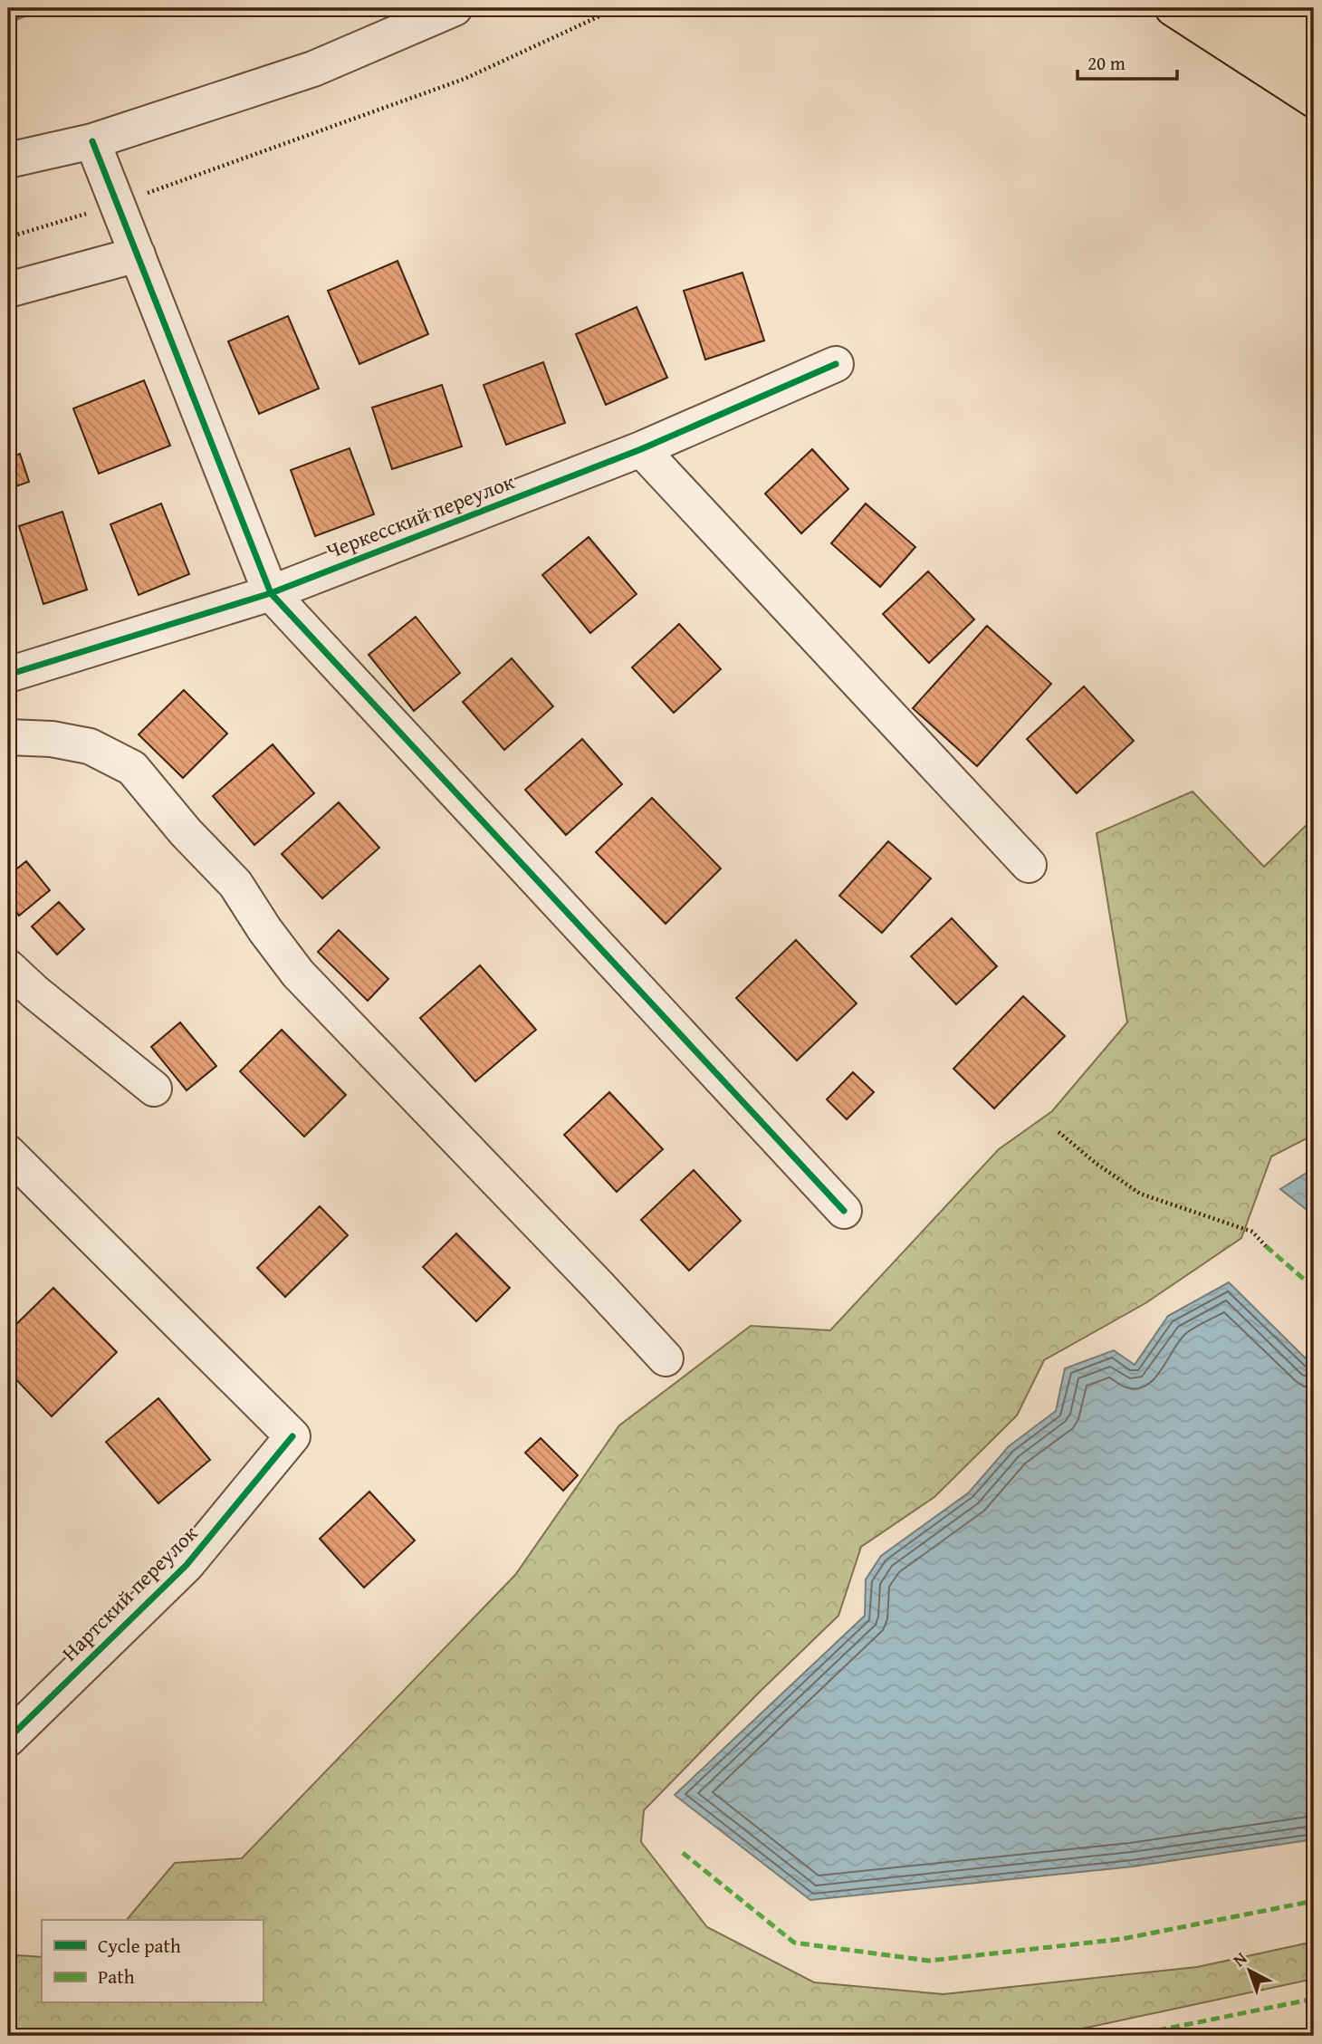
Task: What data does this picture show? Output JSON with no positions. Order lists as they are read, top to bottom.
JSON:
{
  "streets": {
    "street": ["Черкесский переулок", "Нартский переулок"]
  },
  "legend": ["Cycle path", "Path"],
  "scale_bar": "20 m",
  "north": "top left"
}
